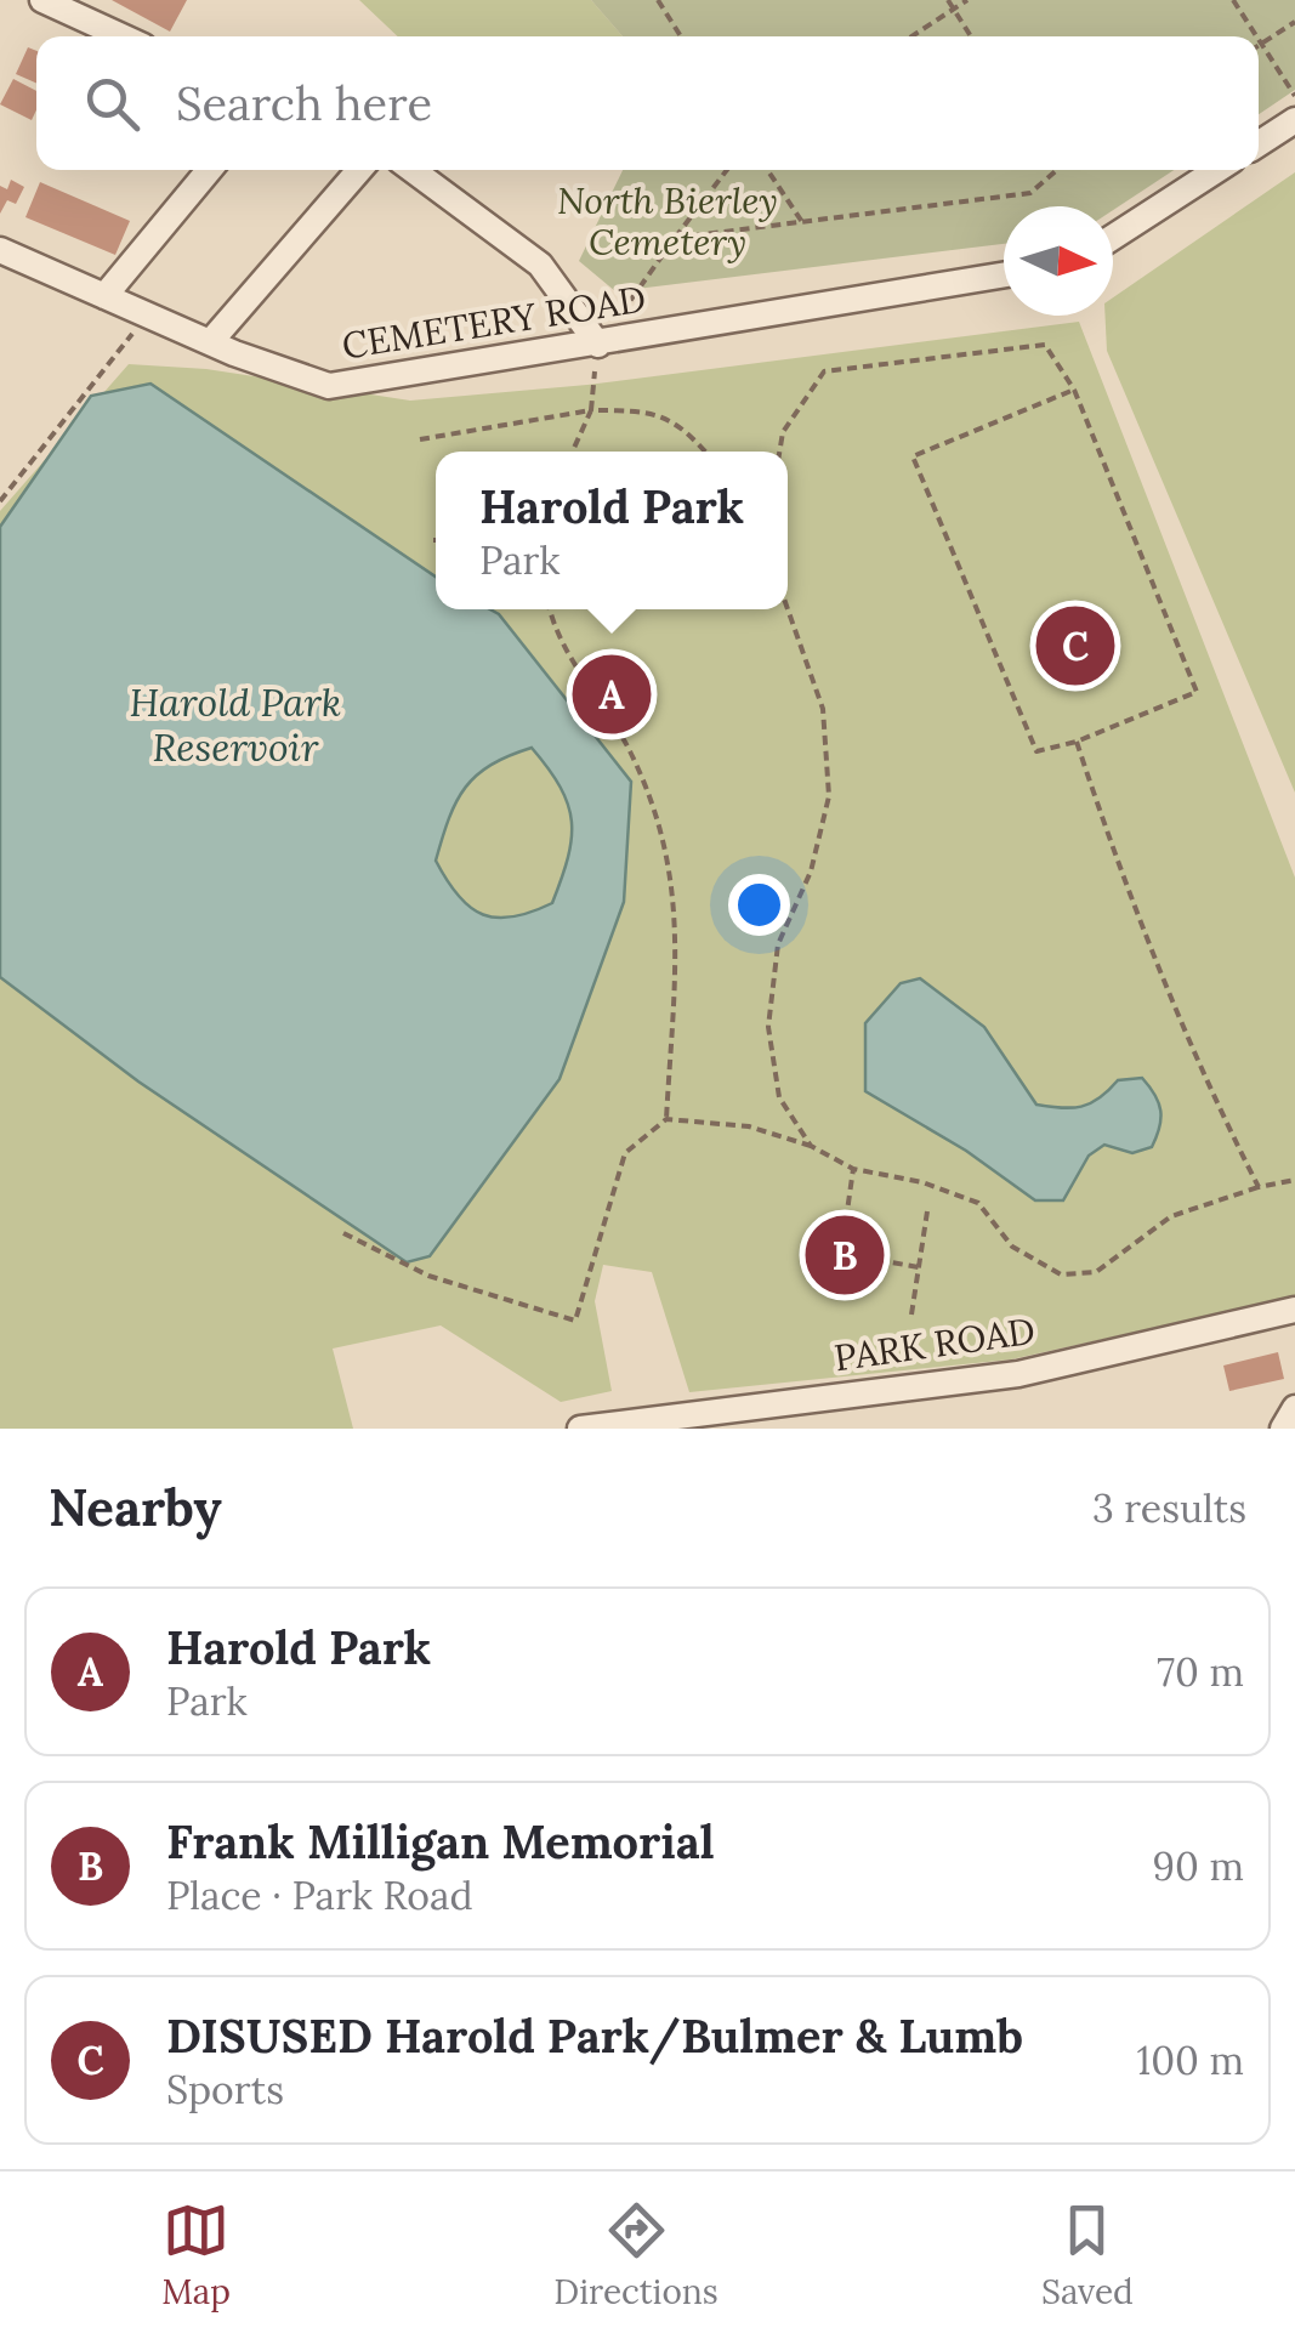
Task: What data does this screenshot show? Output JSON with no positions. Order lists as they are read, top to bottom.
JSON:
{
  "streets": {
    "street": ["CEMETERY ROAD", "PARK ROAD"]
  },
  "water": ["Harold Park Reservoir"],
  "parks": ["North Bierley Cemetery"],
  "north": "right",
  "page": {
    "search": "Search here",
    "popup": ["Harold Park", "Park"],
    "pins": ["C", "A", "B"],
    "heading": ["Nearby", "3 results"],
    "list": [
      {
        "mark": "A",
        "name": "Harold Park",
        "note": "Park",
        "value": "70 m"
      },
      {
        "mark": "B",
        "name": "Frank Milligan Memorial",
        "note": "Place · Park Road",
        "value": "90 m"
      },
      {
        "mark": "C",
        "name": "DISUSED Harold Park/Bulmer & Lumb",
        "note": "Sports",
        "value": "100 m"
      }
    ],
    "nav": ["Map", "Directions", "Saved"]
  }
}
